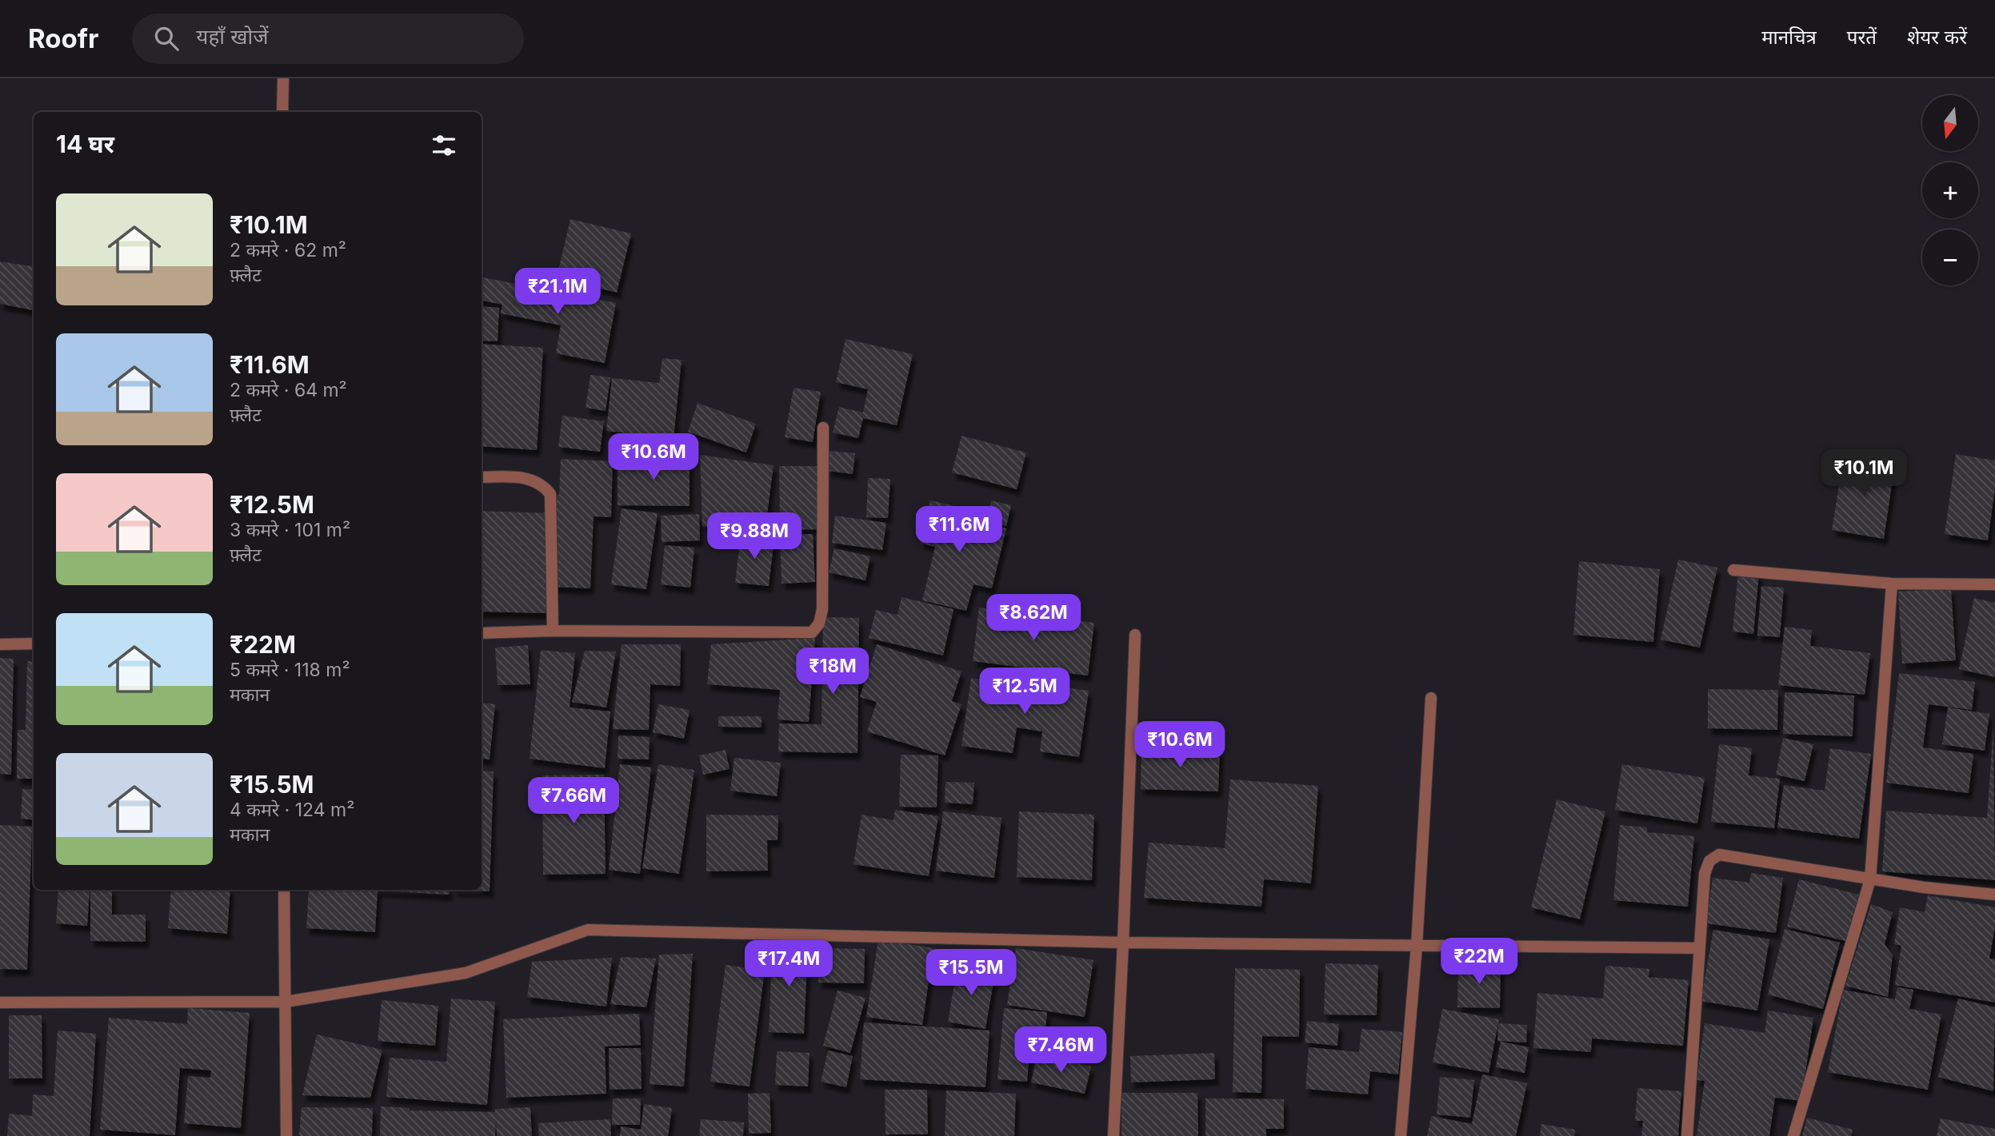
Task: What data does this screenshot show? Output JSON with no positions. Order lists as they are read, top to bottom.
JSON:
{
  "north": "bottom",
  "page": {
    "header": "Roofr",
    "search": "यहाँ खोजें",
    "nav": ["मानचित्र", "परतें", "शेयर करें"],
    "map_buttons": ["+", "−"],
    "heading": "14 घर",
    "list": [
      {
        "name": "₹10.1M",
        "note": "2 कमरे · 62 m² · फ़्लैट"
      },
      {
        "name": "₹11.6M",
        "note": "2 कमरे · 64 m² · फ़्लैट"
      },
      {
        "name": "₹12.5M",
        "note": "3 कमरे · 101 m² · फ़्लैट"
      },
      {
        "name": "₹22M",
        "note": "5 कमरे · 118 m² · मकान"
      },
      {
        "name": "₹15.5M",
        "note": "4 कमरे · 124 m² · मकान"
      }
    ],
    "price": [
      "₹21.1M",
      "₹10.6M",
      "₹10.1M",
      "₹11.6M",
      "₹9.88M",
      "₹8.62M",
      "₹18M",
      "₹12.5M",
      "₹10.6M",
      "₹7.66M",
      "₹22M",
      "₹17.4M",
      "₹15.5M",
      "₹7.46M"
    ]
  }
}
